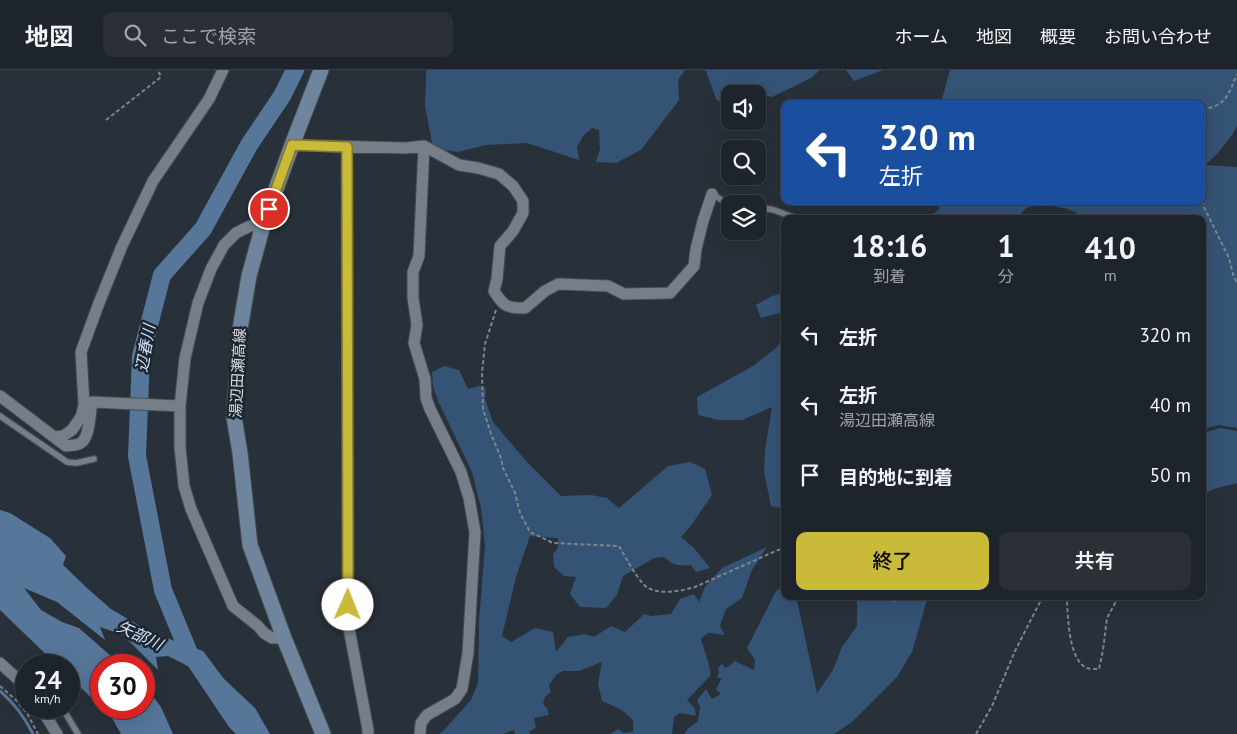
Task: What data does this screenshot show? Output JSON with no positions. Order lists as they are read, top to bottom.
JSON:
{
  "streets": {
    "main road": ["湯辺田瀬高線"]
  },
  "water": ["辺春川", "矢部川"],
  "page": {
    "header": "地図",
    "search": "ここで検索",
    "nav": [
      "ホーム",
      "地図",
      "概要",
      "お問い合わせ"
    ],
    "turn": ["320 m", "左折"],
    "eta": [
      "18:16",
      "到着",
      "1",
      "分",
      "410",
      "m"
    ],
    "list": [
      {
        "name": "左折",
        "value": "320 m"
      },
      {
        "name": "左折",
        "note": "湯辺田瀬高線",
        "value": "40 m"
      },
      {
        "name": "目的地に到着",
        "value": "50 m"
      }
    ],
    "buttons": ["終了", "共有"],
    "speed": "24 km/h",
    "limit": "30"
  }
}
